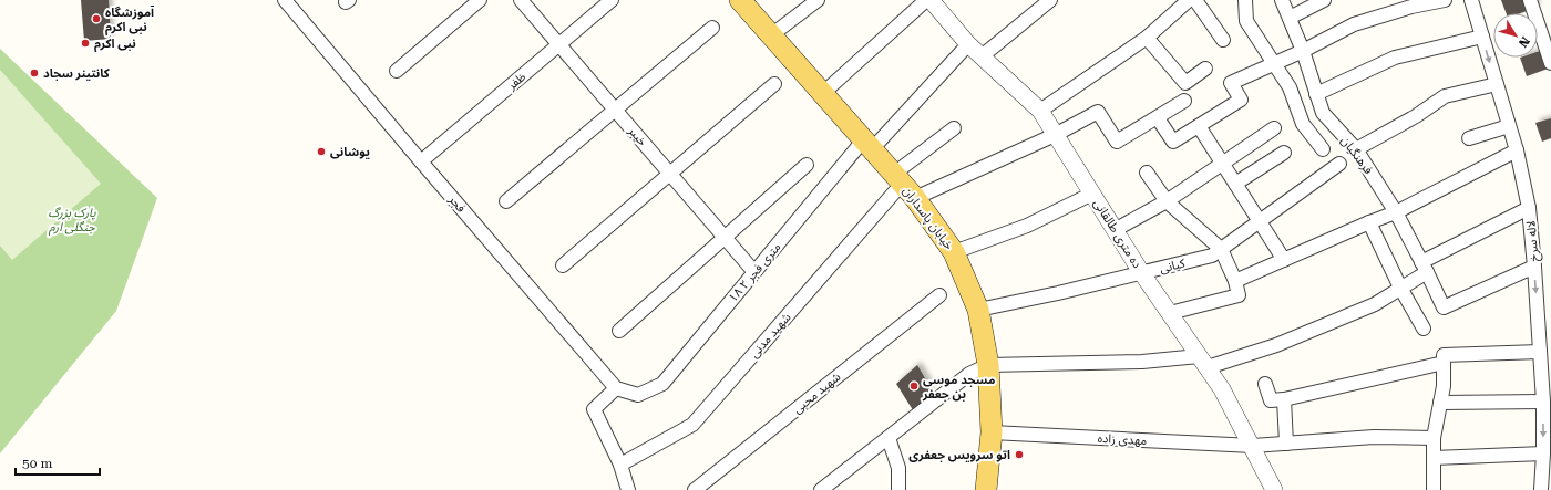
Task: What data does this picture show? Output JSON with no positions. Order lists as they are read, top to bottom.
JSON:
{
  "streets": {
    "main road": ["خیابان پاسداران"],
    "street": [
      "ظفر",
      "خیبر",
      "فرهنگیان",
      "فجر",
      "ده متری طالقانی",
      "لاله سرخ",
      "کیانی",
      "۱۸ متری فجر ۲",
      "شهید مدنی",
      "شهید محبی",
      "مهدی زاده"
    ]
  },
  "crossings": [
    ["ظفر", "خیبر"],
    ["ظفر", "فجر"],
    ["خیبر", "۱۸ متری فجر ۲"],
    ["فرهنگیان", "لاله سرخ"],
    ["فجر", "۱۸ متری فجر ۲"],
    ["خیابان پاسداران", "کیانی"],
    ["خیابان پاسداران", "۱۸ متری فجر ۲"],
    ["خیابان پاسداران", "شهید مدنی"],
    ["خیابان پاسداران", "مهدی زاده"],
    ["ده متری طالقانی", "کیانی"],
    ["ده متری طالقانی", "۱۸ متری فجر ۲"],
    ["ده متری طالقانی", "مهدی زاده"]
  ],
  "parks": ["پارک بزرگ جنگلی ارم"],
  "places": [
    "آموزشگاه نبی اکرم",
    "نبی اکرم",
    "کانتینر سجاد",
    "یوشانی",
    "مسجد موسی بن جعفر",
    "اتو سرویس جعفری"
  ],
  "scale_bar": "50 m",
  "north": "bottom right"
}
